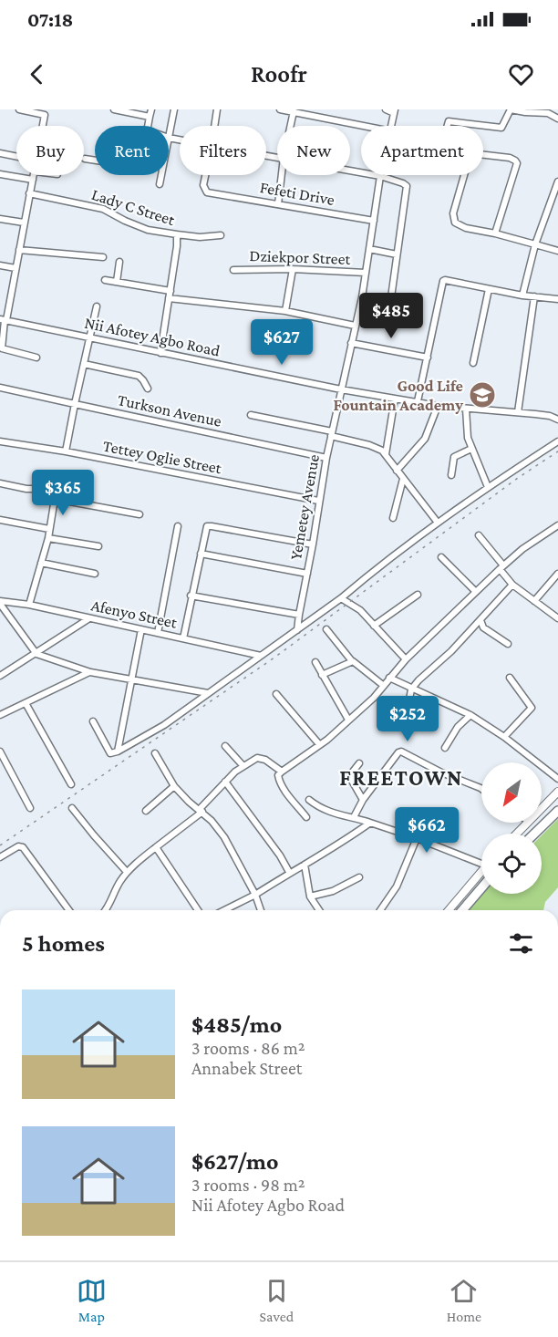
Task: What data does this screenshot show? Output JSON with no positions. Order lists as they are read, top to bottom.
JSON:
{
  "streets": {
    "street": [
      "Fefeti Drive",
      "Lady C Street",
      "Dziekpor Street",
      "Nii Afotey Agbo Road",
      "Turkson Avenue",
      "Tettey Oglie Street",
      "Yemetey Avenue",
      "Afenyo Street"
    ]
  },
  "crossings": [
    ["Fefeti Drive", "Yemetey Avenue"],
    ["Lady C Street", "Nii Afotey Agbo Road"],
    ["Dziekpor Street", "Yemetey Avenue"],
    ["Nii Afotey Agbo Road", "Yemetey Avenue"],
    ["Turkson Avenue", "Yemetey Avenue"],
    ["Tettey Oglie Street", "Yemetey Avenue"]
  ],
  "districts": ["FREETOWN"],
  "places": {
    "school or university": ["Good Life Fountain Academy"]
  },
  "north": "bottom left",
  "page": {
    "status": "07:18",
    "header": "Roofr",
    "chip": [
      "Buy",
      "Rent",
      "Filters",
      "New",
      "Apartment"
    ],
    "price": [
      "$485",
      "$627",
      "$365",
      "$252",
      "$662"
    ],
    "heading": "5 homes",
    "list": [
      {
        "name": "$485/mo",
        "note": "3 rooms · 86 m² · Annabek Street"
      },
      {
        "name": "$627/mo",
        "note": "3 rooms · 98 m² · Nii Afotey Agbo Road"
      }
    ],
    "tabs": ["Map", "Saved", "Home"]
  }
}
